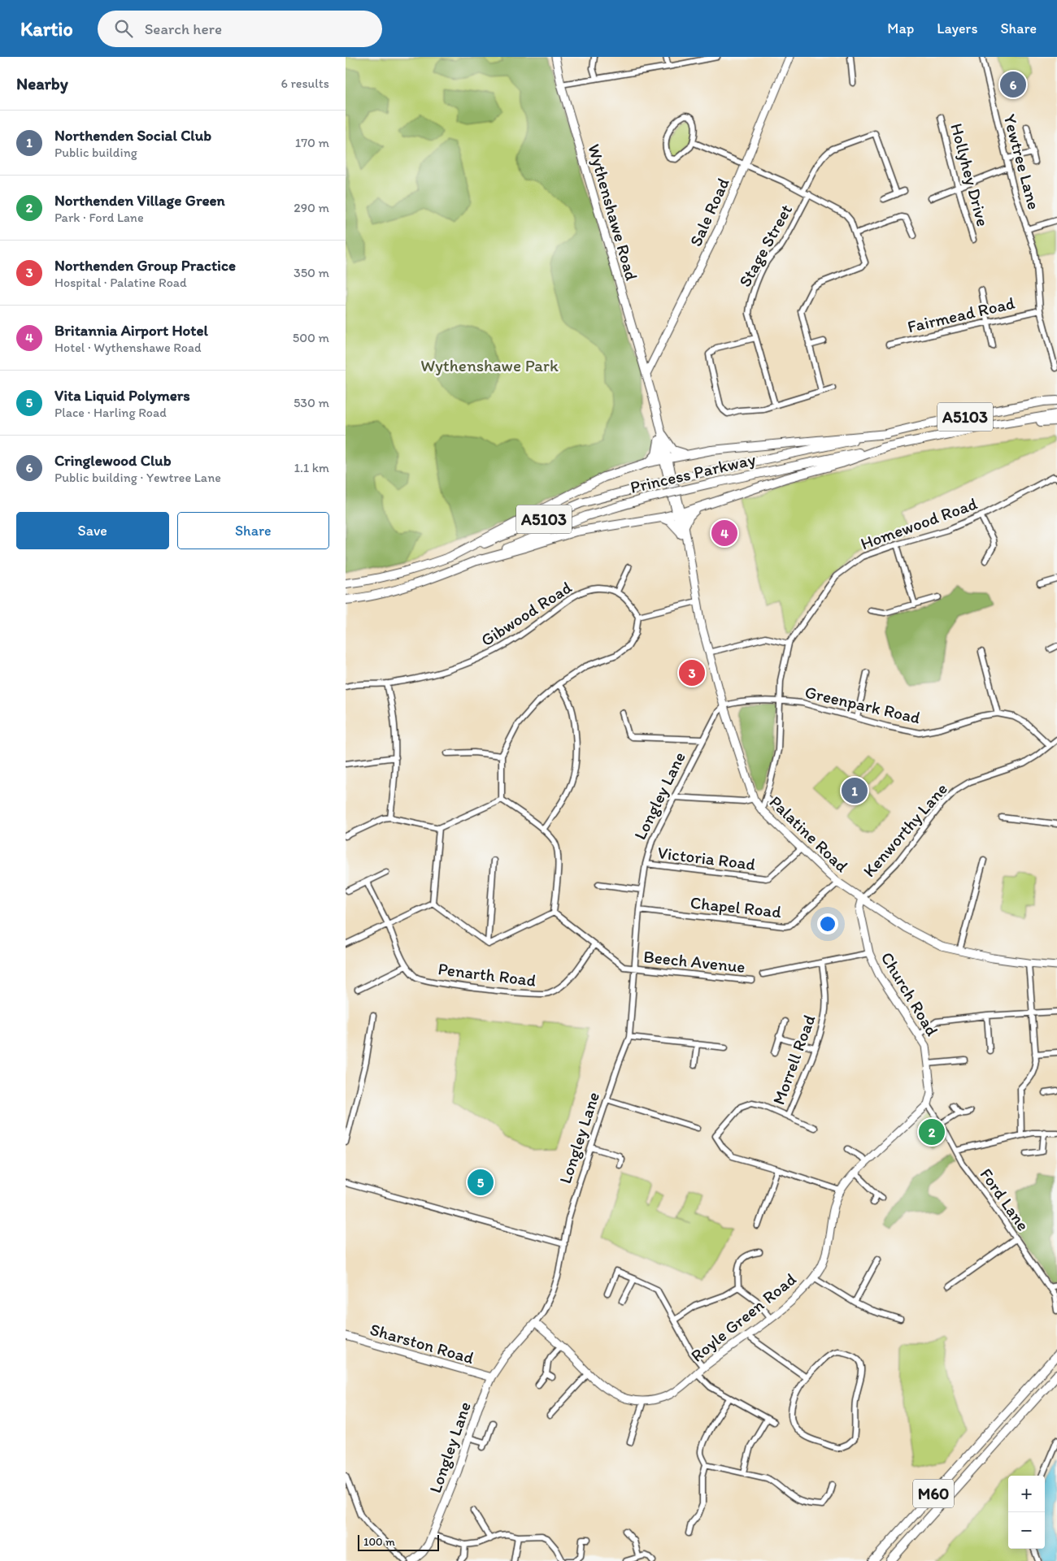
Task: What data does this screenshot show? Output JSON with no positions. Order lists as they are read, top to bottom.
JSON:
{
  "streets": {
    "highway": ["A5103", "Princess Parkway", "M60"],
    "main road": [
      "Wythenshawe Road",
      "Sale Road",
      "Longley Lane",
      "Palatine Road",
      "Church Road",
      "Royle Green Road",
      "Sharston Road"
    ],
    "street": [
      "Yewtree Lane",
      "Hollyhey Drive",
      "Stage Street",
      "Fairmead Road",
      "Homewood Road",
      "Gibwood Road",
      "Greenpark Road",
      "Kenworthy Lane",
      "Victoria Road",
      "Chapel Road",
      "Beech Avenue",
      "Penarth Road",
      "Morrell Road",
      "Ford Lane"
    ]
  },
  "crossings": [
    ["Yewtree Lane", "Fairmead Road"],
    ["Wythenshawe Road", "Sale Road"],
    ["Wythenshawe Road", "Palatine Road"],
    ["Homewood Road", "Greenpark Road"],
    ["Homewood Road", "Palatine Road"],
    ["Greenpark Road", "Longley Lane"],
    ["Greenpark Road", "Kenworthy Lane"],
    ["Greenpark Road", "Palatine Road"],
    ["Longley Lane", "Palatine Road"],
    ["Longley Lane", "Victoria Road"],
    ["Longley Lane", "Chapel Road"],
    ["Longley Lane", "Beech Avenue"],
    ["Longley Lane", "Royle Green Road"],
    ["Longley Lane", "Sharston Road"],
    ["Kenworthy Lane", "Palatine Road"],
    ["Kenworthy Lane", "Church Road"],
    ["Palatine Road", "Victoria Road"],
    ["Palatine Road", "Chapel Road"],
    ["Palatine Road", "Church Road"],
    ["Beech Avenue", "Penarth Road"],
    ["Church Road", "Ford Lane"],
    ["Church Road", "Royle Green Road"],
    ["Ford Lane", "Royle Green Road"]
  ],
  "parks": ["Wythenshawe Park"],
  "scale_bar": "100 m",
  "page": {
    "header": "Kartio",
    "search": "Search here",
    "nav": ["Map", "Layers", "Share"],
    "heading": ["Nearby", "6 results"],
    "pins": [
      "6",
      "4",
      "3",
      "1",
      "2",
      "5"
    ],
    "list": [
      {
        "mark": "1",
        "name": "Northenden Social Club",
        "note": "Public building",
        "value": "170 m"
      },
      {
        "mark": "2",
        "name": "Northenden Village Green",
        "note": "Park · Ford Lane",
        "value": "290 m"
      },
      {
        "mark": "3",
        "name": "Northenden Group Practice",
        "note": "Hospital · Palatine Road",
        "value": "350 m"
      },
      {
        "mark": "4",
        "name": "Britannia Airport Hotel",
        "note": "Hotel · Wythenshawe Road",
        "value": "500 m"
      },
      {
        "mark": "5",
        "name": "Vita Liquid Polymers",
        "note": "Place · Harling Road",
        "value": "530 m"
      },
      {
        "mark": "6",
        "name": "Cringlewood Club",
        "note": "Public building · Yewtree Lane",
        "value": "1.1 km"
      }
    ],
    "buttons": ["Save", "Share"],
    "map_buttons": ["+", "−"],
    "scale": "100 m"
  }
}
